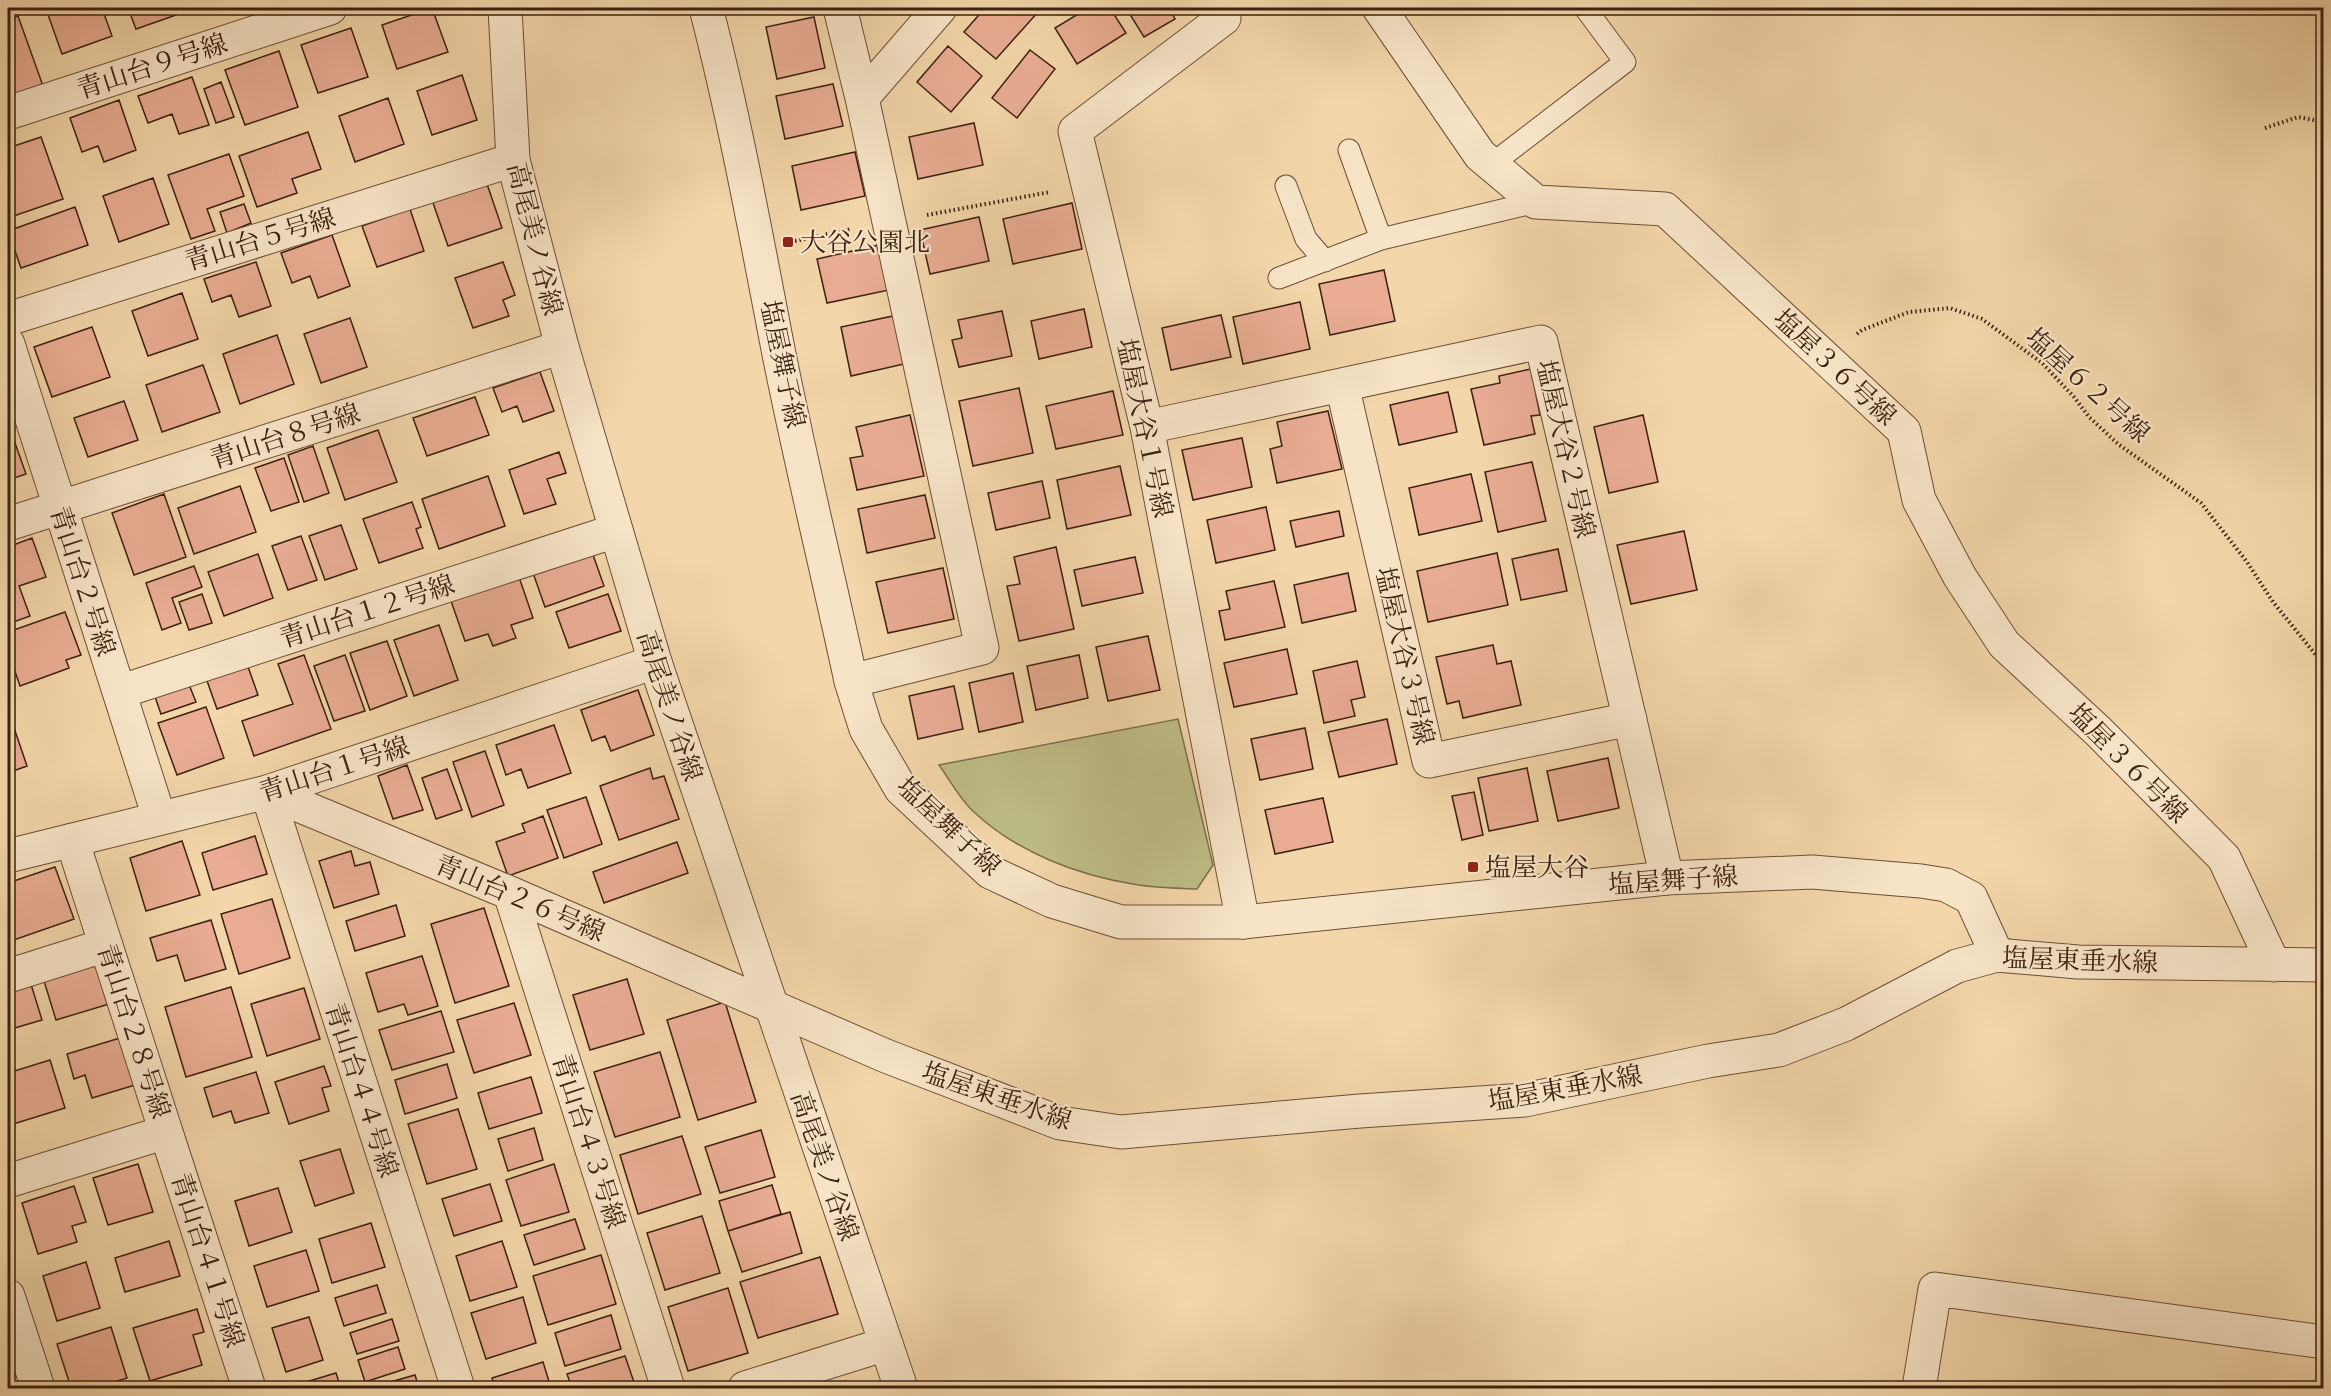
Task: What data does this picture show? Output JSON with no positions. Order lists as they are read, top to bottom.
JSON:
{
  "streets": {
    "street": [
      "青山台９号線",
      "青山台５号線",
      "高尾美ノ谷線",
      "塩屋舞子線",
      "塩屋３６号線",
      "塩屋大谷１号線",
      "青山台８号線",
      "塩屋大谷２号線",
      "青山台２号線",
      "青山台１２号線",
      "塩屋大谷３号線",
      "青山台１号線",
      "青山台２６号線",
      "塩屋東垂水線",
      "青山台２８号線",
      "青山台４４号線",
      "青山台４３号線",
      "青山台４１号線"
    ],
    "path": ["塩屋６２号線"]
  },
  "crossings": [
    ["青山台５号線", "高尾美ノ谷線"],
    ["高尾美ノ谷線", "青山台８号線"],
    ["高尾美ノ谷線", "青山台１２号線"],
    ["高尾美ノ谷線", "青山台１号線"],
    ["高尾美ノ谷線", "青山台２６号線"],
    ["高尾美ノ谷線", "塩屋東垂水線"],
    ["塩屋舞子線", "塩屋大谷１号線"],
    ["塩屋舞子線", "塩屋大谷２号線"],
    ["塩屋舞子線", "塩屋東垂水線"],
    ["塩屋３６号線", "塩屋６２号線"],
    ["塩屋３６号線", "塩屋東垂水線"],
    ["塩屋大谷１号線", "塩屋大谷２号線"],
    ["青山台８号線", "青山台２号線"],
    ["塩屋大谷２号線", "塩屋大谷３号線"],
    ["青山台２号線", "青山台１２号線"],
    ["青山台２号線", "青山台１号線"],
    ["青山台１号線", "青山台２６号線"],
    ["青山台１号線", "青山台２８号線"],
    ["青山台１号線", "青山台４４号線"],
    ["青山台２６号線", "塩屋東垂水線"],
    ["青山台２６号線", "青山台４４号線"],
    ["青山台２６号線", "青山台４３号線"],
    ["青山台２８号線", "青山台４１号線"]
  ],
  "places": {
    "transit": ["大谷公園北", "塩屋大谷"]
  }
}
